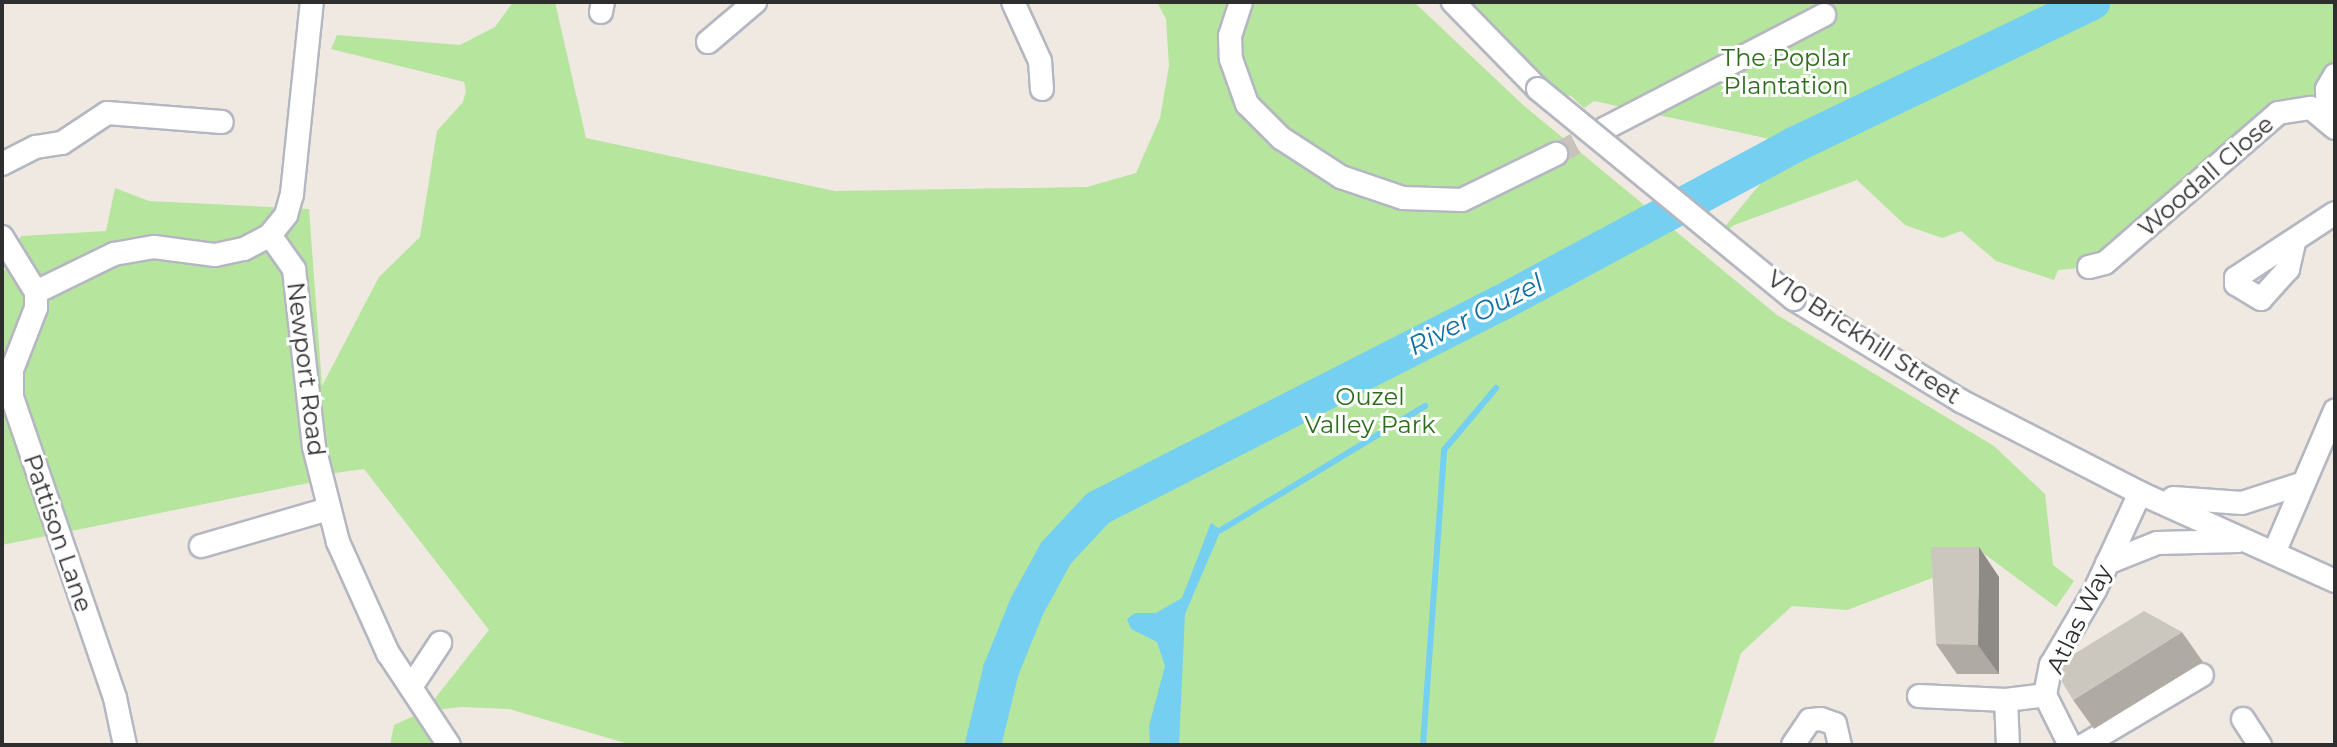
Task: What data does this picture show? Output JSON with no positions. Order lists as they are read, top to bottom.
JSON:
{
  "streets": {
    "street": [
      "Woodall Close",
      "V10 Brickhill Street",
      "Newport Road",
      "Pattison Lane",
      "Atlas Way"
    ]
  },
  "crossings": [
    ["V10 Brickhill Street", "Atlas Way"]
  ],
  "water": ["River Ouzel"],
  "parks": ["The Poplar Plantation", "Ouzel Valley Park"]
}
